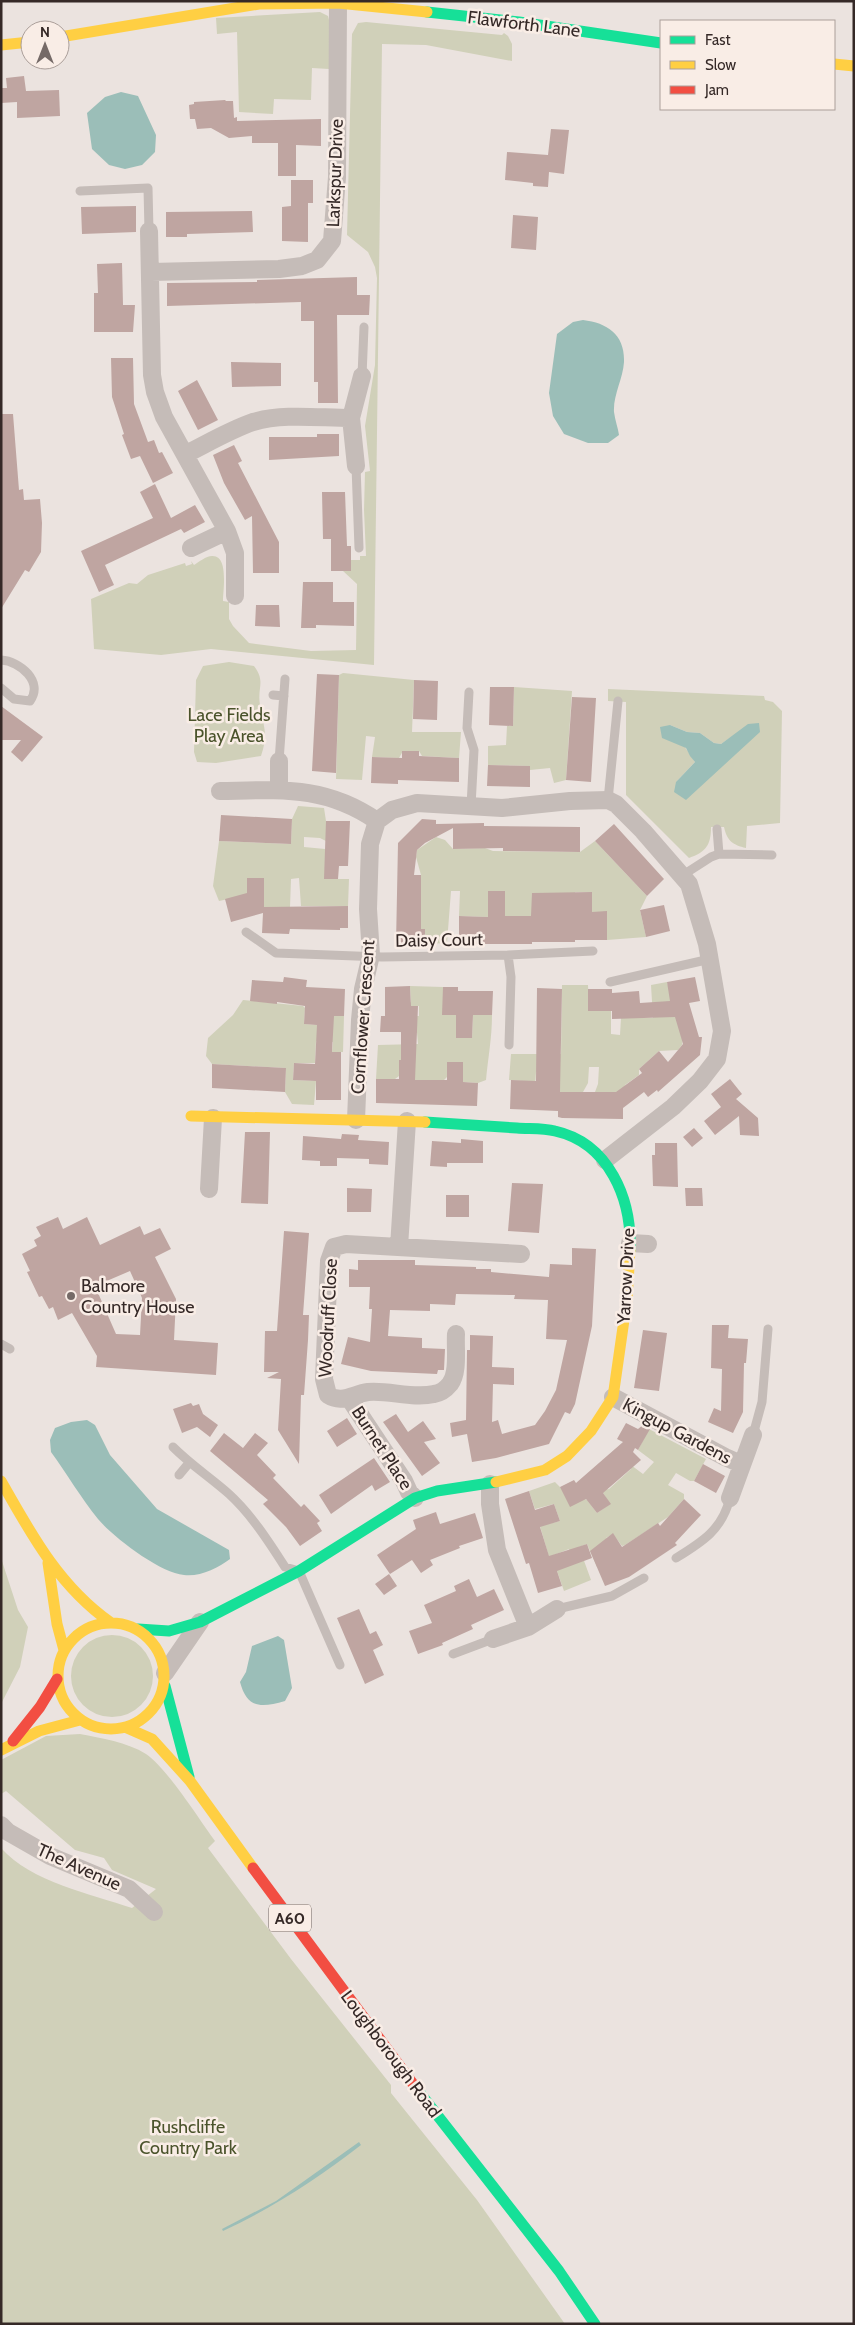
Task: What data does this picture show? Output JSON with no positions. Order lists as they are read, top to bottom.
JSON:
{
  "streets": {
    "street": [
      "Flawforth Lane",
      "Larkspur Drive",
      "Cornflower Crescent",
      "Yarrow Drive",
      "Woodruff Close",
      "Kingup Gardens",
      "Burnet Place",
      "The Avenue",
      "A60",
      "Loughborough Road"
    ],
    "lane": ["Daisy Court"]
  },
  "crossings": [
    ["Flawforth Lane", "Larkspur Drive"],
    ["Daisy Court", "Cornflower Crescent"],
    ["Cornflower Crescent", "Yarrow Drive"],
    ["Yarrow Drive", "Kingup Gardens"],
    ["Yarrow Drive", "Burnet Place"],
    ["Yarrow Drive", "A60"],
    ["Yarrow Drive", "Loughborough Road"],
    ["Woodruff Close", "Burnet Place"],
    ["A60", "Loughborough Road"]
  ],
  "parks": ["Lace Fields Play Area", "Rushcliffe Country Park"],
  "places": ["Balmore Country House"],
  "legend": ["Fast", "Slow", "Jam"],
  "north": "top"
}
